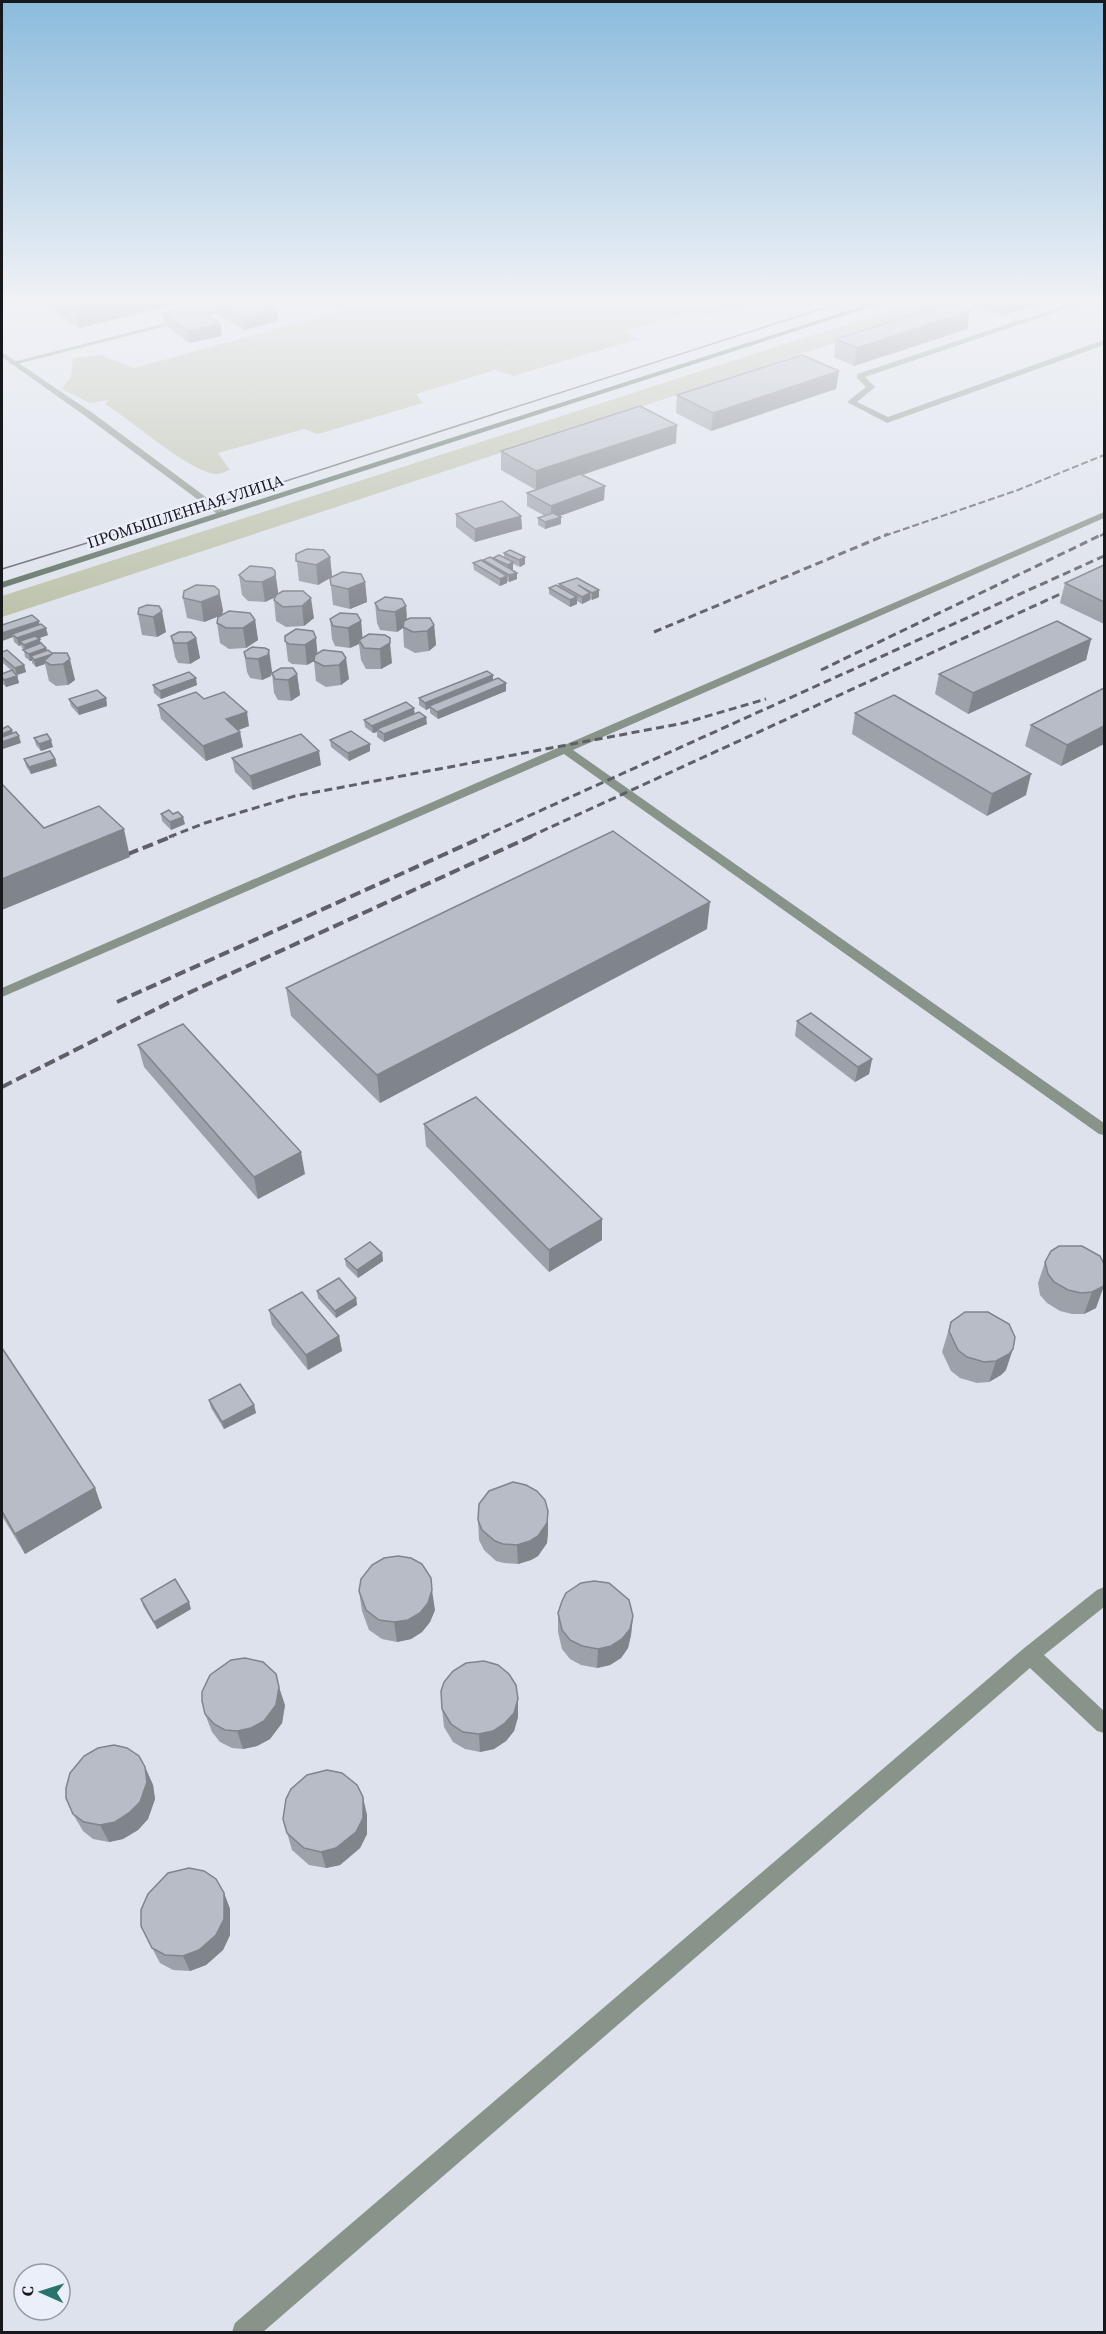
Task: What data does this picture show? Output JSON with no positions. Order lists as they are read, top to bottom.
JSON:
{
  "streets": {
    "street": ["ПРОМЫШЛЕННАЯ УЛИЦА"]
  },
  "north": "left"
}
